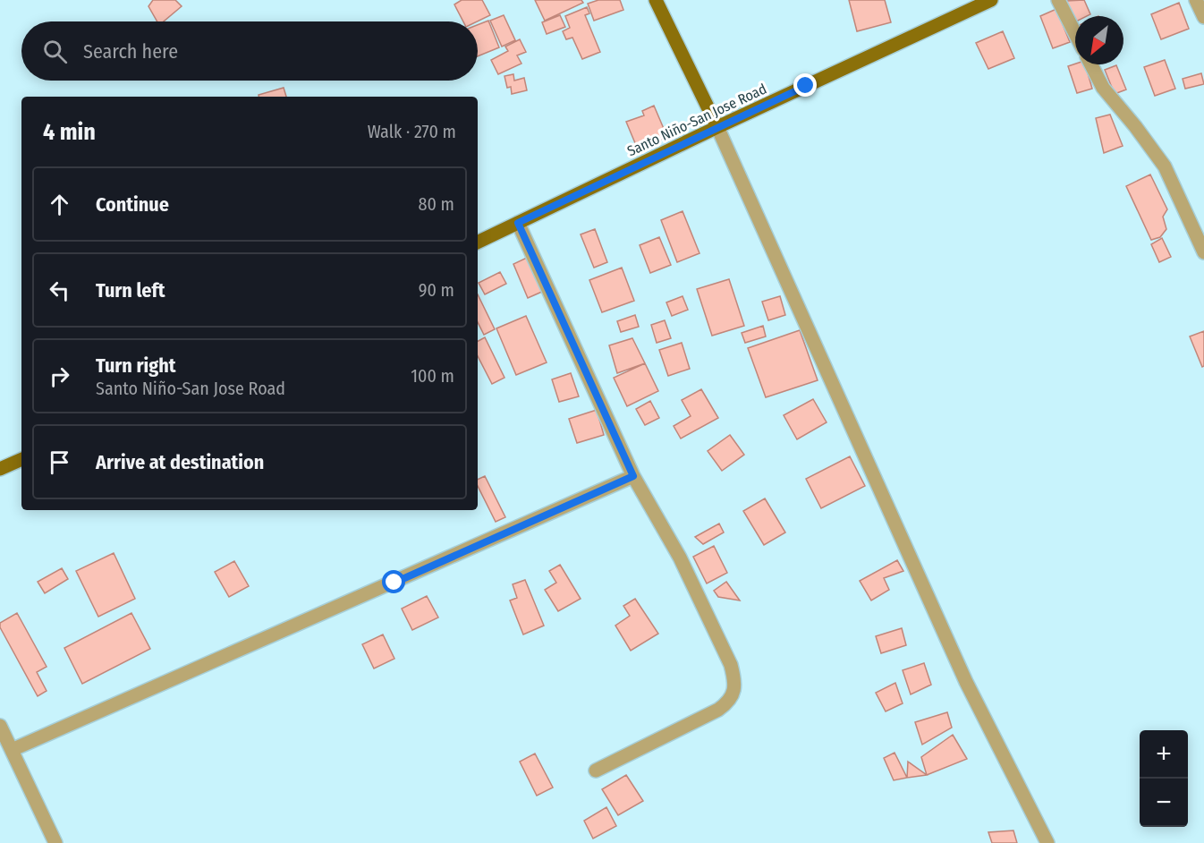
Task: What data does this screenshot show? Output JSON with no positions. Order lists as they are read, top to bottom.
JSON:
{
  "streets": {
    "main road": ["Santo Niño-San Jose Road"]
  },
  "north": "bottom left",
  "page": {
    "search": "Search here",
    "heading": ["4 min", "Walk · 270 m"],
    "list": [
      ["Continue", "80 m"],
      ["Turn left", "90 m"],
      ["Turn right", "Santo Niño-San Jose Road", "100 m"],
      "Arrive at destination"
    ],
    "map_buttons": ["+", "−"]
  }
}
